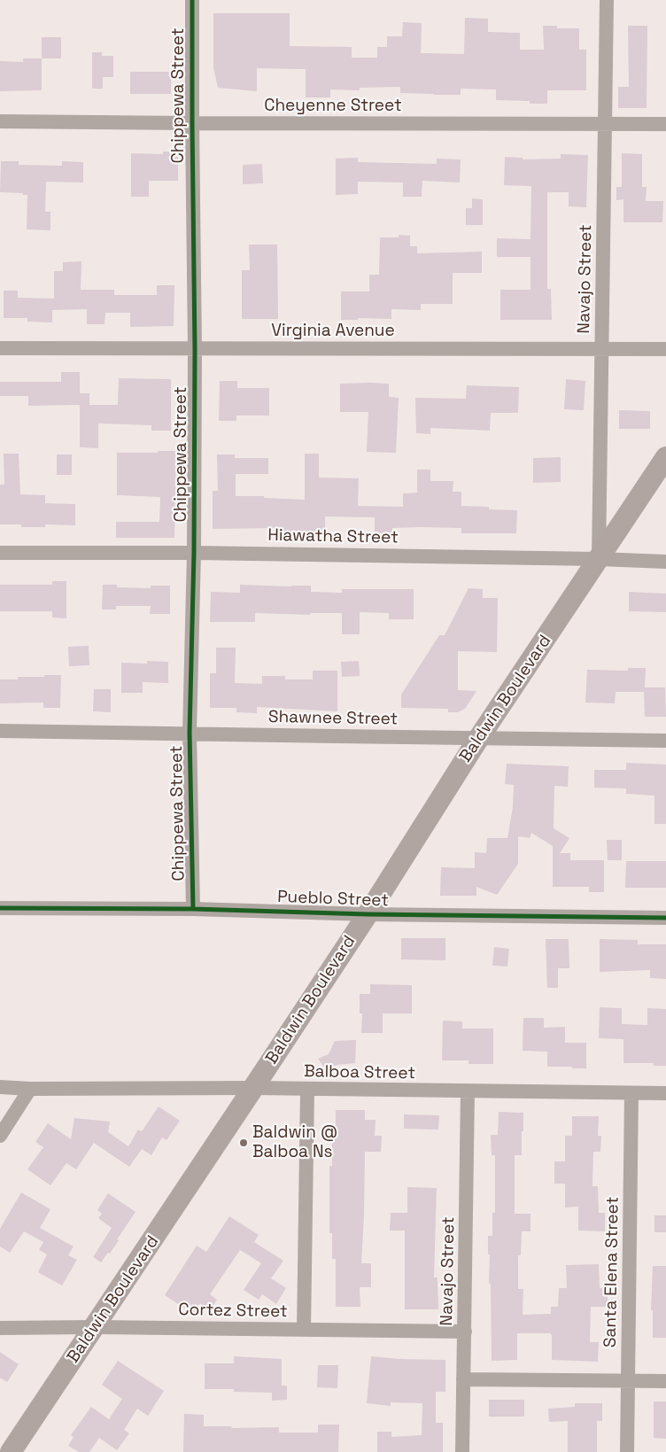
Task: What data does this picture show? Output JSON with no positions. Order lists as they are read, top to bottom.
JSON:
{
  "streets": {
    "main road": ["Baldwin Boulevard"],
    "street": [
      "Chippewa Street",
      "Cheyenne Street",
      "Navajo Street",
      "Virginia Avenue",
      "Hiawatha Street",
      "Shawnee Street",
      "Pueblo Street",
      "Balboa Street",
      "Santa Elena Street",
      "Cortez Street"
    ]
  },
  "crossings": [
    ["Chippewa Street", "Cheyenne Street"],
    ["Chippewa Street", "Virginia Avenue"],
    ["Chippewa Street", "Hiawatha Street"],
    ["Chippewa Street", "Shawnee Street"],
    ["Chippewa Street", "Pueblo Street"],
    ["Cheyenne Street", "Navajo Street"],
    ["Navajo Street", "Virginia Avenue"],
    ["Navajo Street", "Hiawatha Street"],
    ["Navajo Street", "Baldwin Boulevard"],
    ["Navajo Street", "Balboa Street"],
    ["Navajo Street", "Cortez Street"],
    ["Hiawatha Street", "Baldwin Boulevard"],
    ["Baldwin Boulevard", "Shawnee Street"],
    ["Baldwin Boulevard", "Pueblo Street"],
    ["Baldwin Boulevard", "Balboa Street"],
    ["Baldwin Boulevard", "Cortez Street"],
    ["Balboa Street", "Santa Elena Street"]
  ],
  "places": ["Baldwin @ Balboa Ns"]
}
